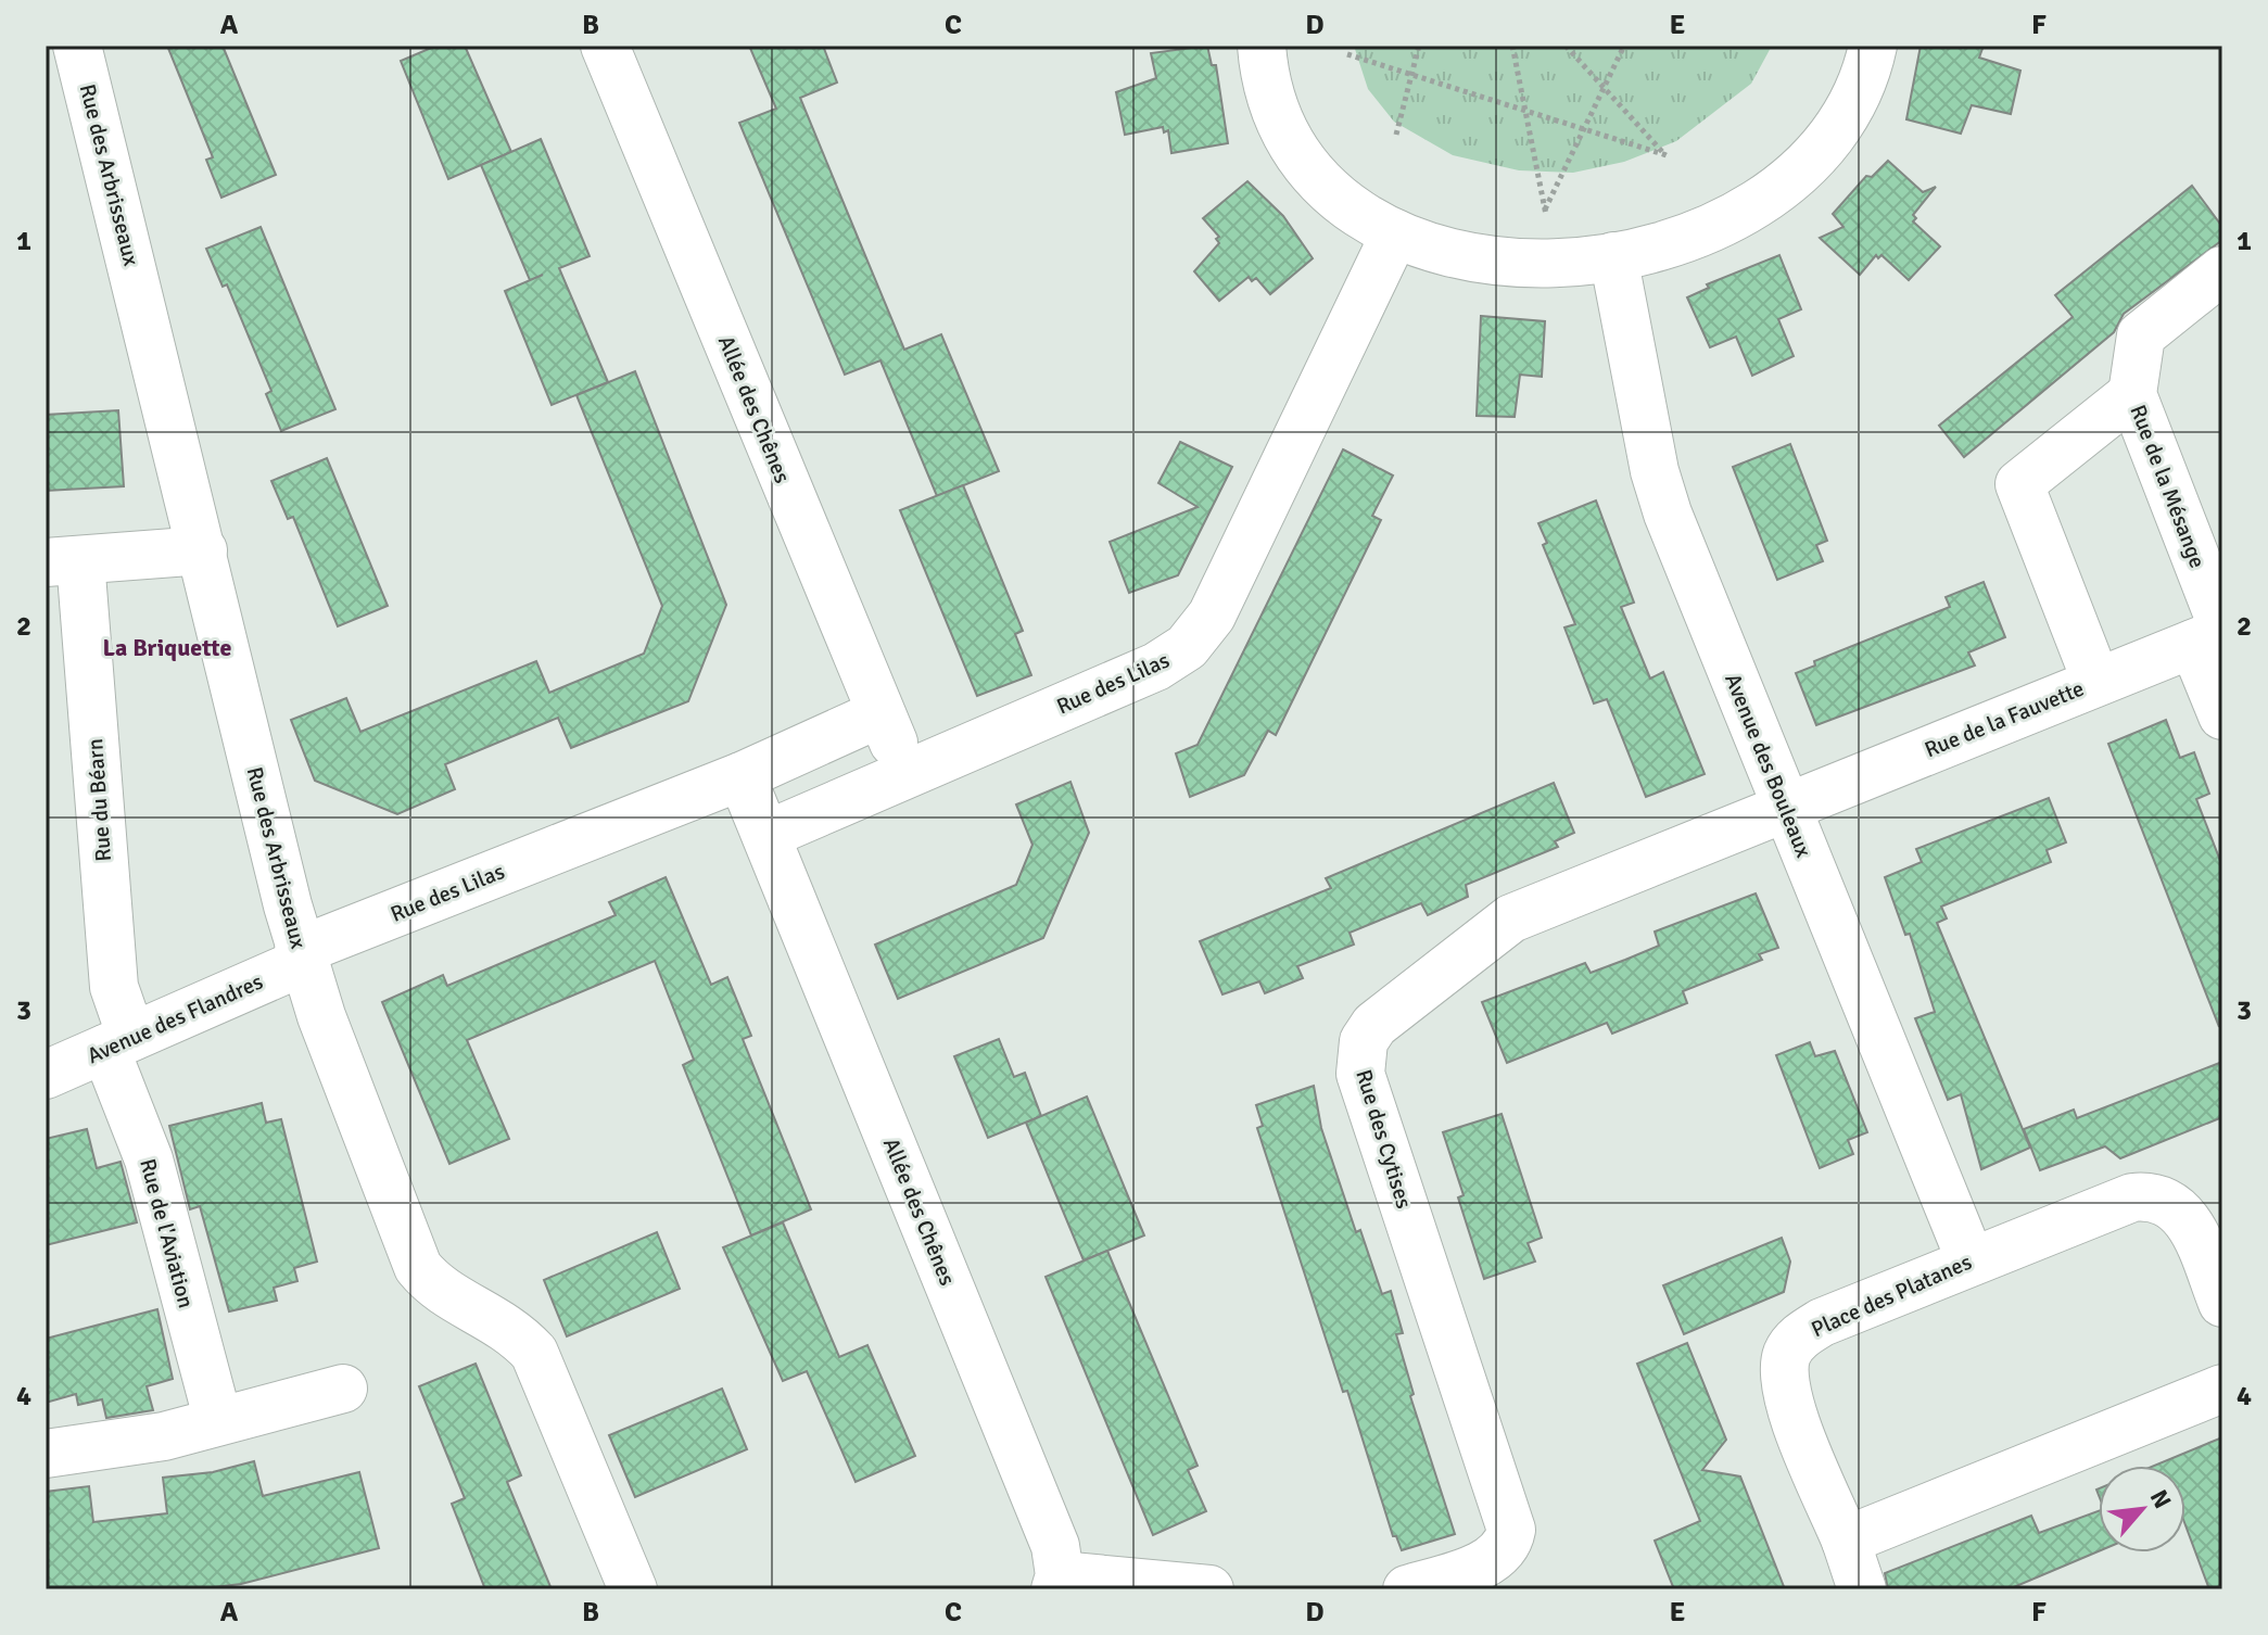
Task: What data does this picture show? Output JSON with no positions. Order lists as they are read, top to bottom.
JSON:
{
  "streets": {
    "street": [
      "Rue des Arbrisseaux",
      "Allée des Chênes",
      "Rue de la Mésange",
      "Rue des Lilas",
      "Rue de la Fauvette",
      "Avenue des Bouleaux",
      "Rue du Béarn",
      "Avenue des Flandres",
      "Rue des Cytises",
      "Rue de l'Aviation",
      "Place des Platanes"
    ]
  },
  "crossings": [
    ["Rue des Arbrisseaux", "Rue des Lilas"],
    ["Rue des Arbrisseaux", "Avenue des Flandres"],
    ["Allée des Chênes", "Rue des Lilas"],
    ["Rue de la Mésange", "Rue de la Fauvette"],
    ["Rue des Lilas", "Avenue des Flandres"],
    ["Rue de la Fauvette", "Avenue des Bouleaux"],
    ["Rue de la Fauvette", "Rue des Cytises"],
    ["Avenue des Bouleaux", "Rue des Cytises"],
    ["Avenue des Bouleaux", "Place des Platanes"],
    ["Rue du Béarn", "Avenue des Flandres"],
    ["Rue du Béarn", "Rue de l'Aviation"],
    ["Avenue des Flandres", "Rue de l'Aviation"]
  ],
  "districts": ["La Briquette"],
  "north": "top right",
  "grid": {
    "columns": [
      "A",
      "B",
      "C",
      "D",
      "E",
      "F"
    ],
    "rows": [
      "1",
      "2",
      "3",
      "4"
    ]
  }
}
